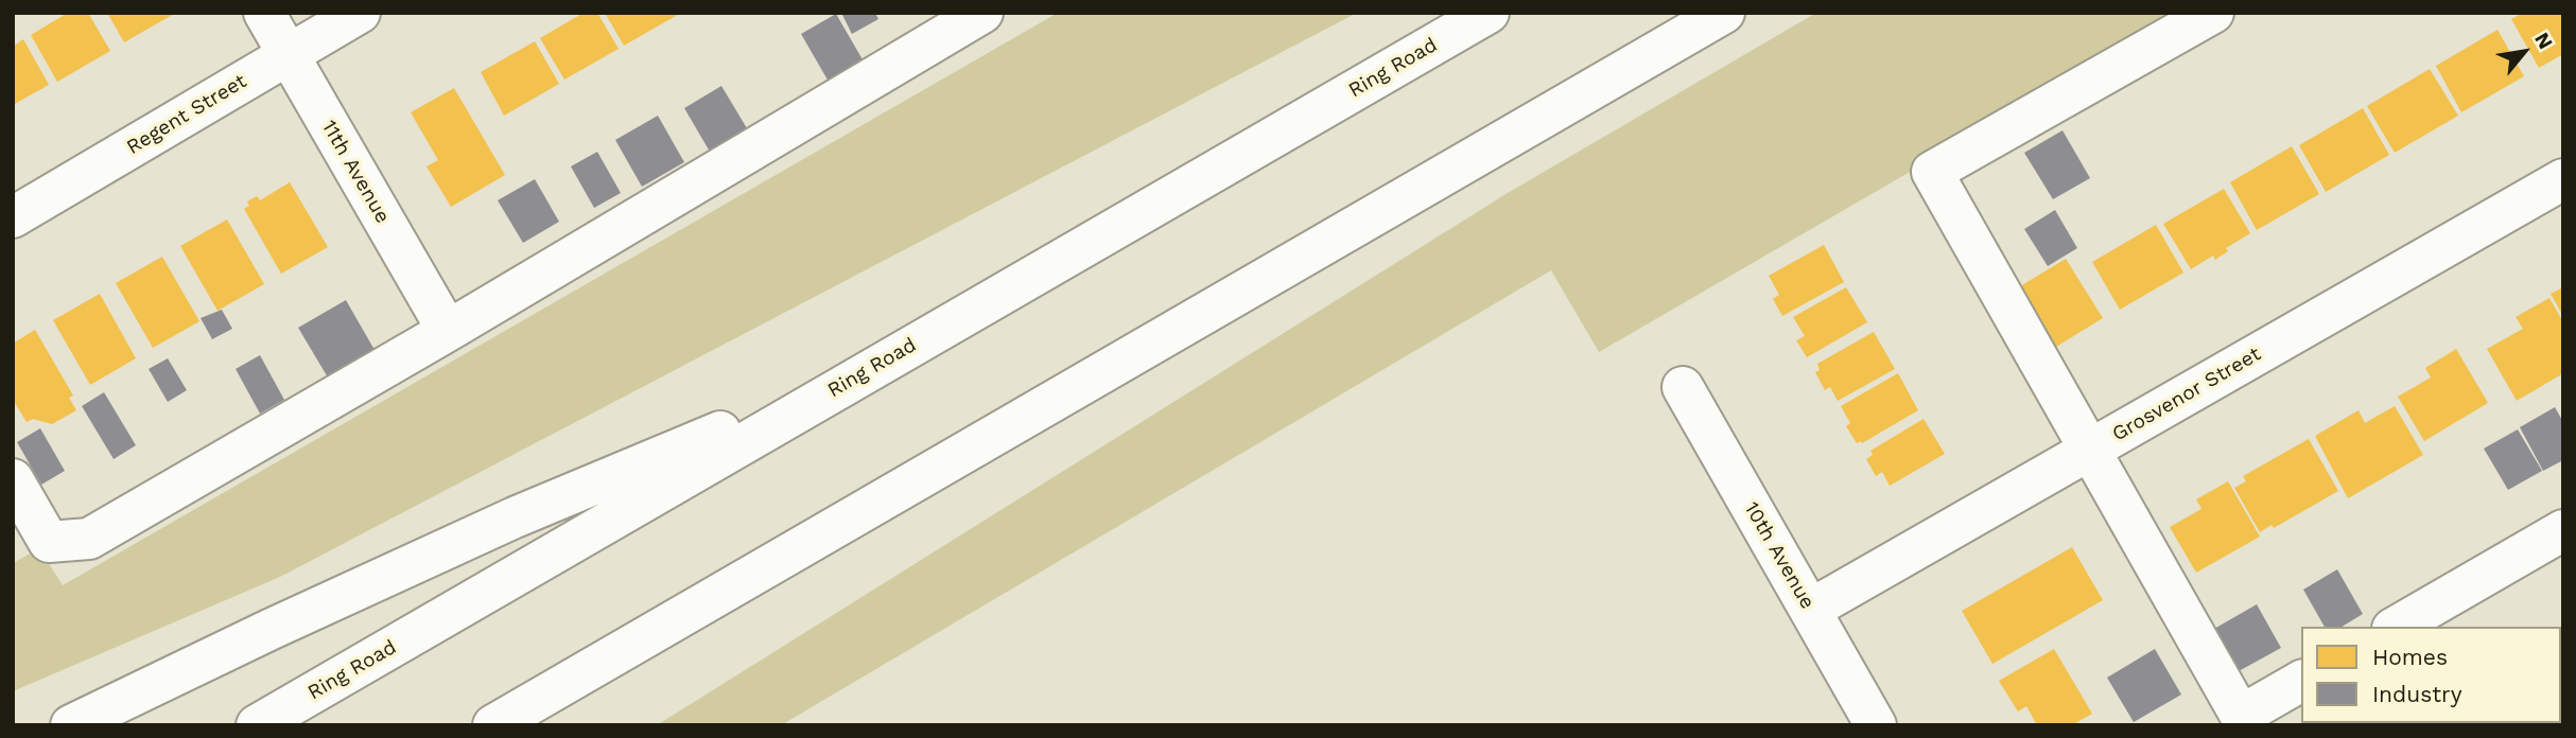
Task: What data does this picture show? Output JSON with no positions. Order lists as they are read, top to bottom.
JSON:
{
  "streets": {
    "main road": [
      "Ring Road",
      "Regent Street",
      "11th Avenue",
      "Grosvenor Street",
      "10th Avenue"
    ]
  },
  "crossings": [
    ["Regent Street", "11th Avenue"],
    ["Grosvenor Street", "10th Avenue"]
  ],
  "legend": ["Homes", "Industry"],
  "north": "top right"
}
